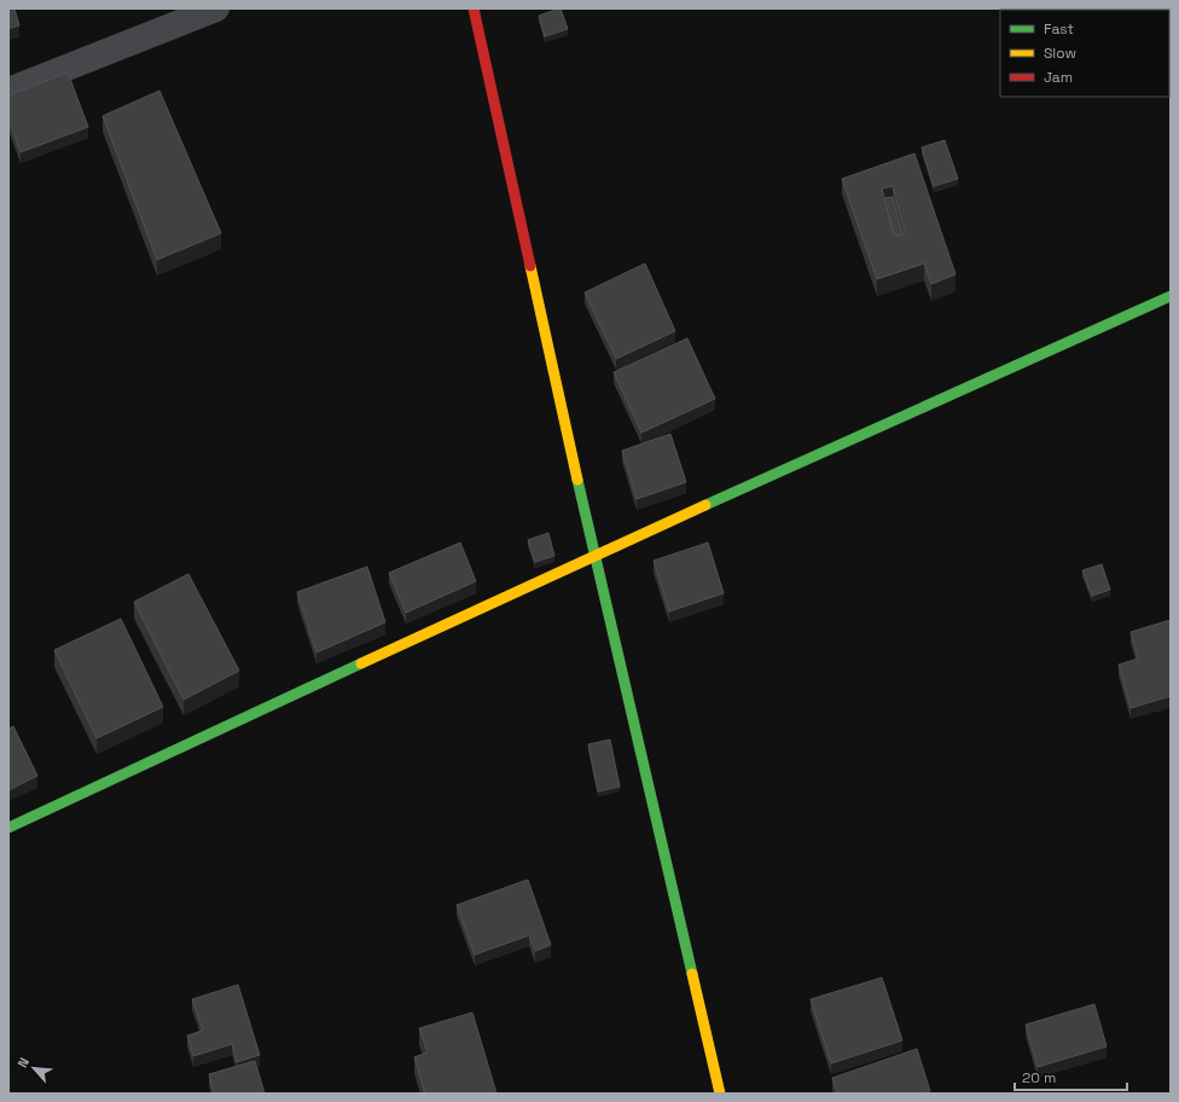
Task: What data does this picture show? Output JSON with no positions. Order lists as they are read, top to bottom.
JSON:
{
  "legend": ["Fast", "Slow", "Jam"],
  "scale_bar": "20 m",
  "north": "top left"
}
